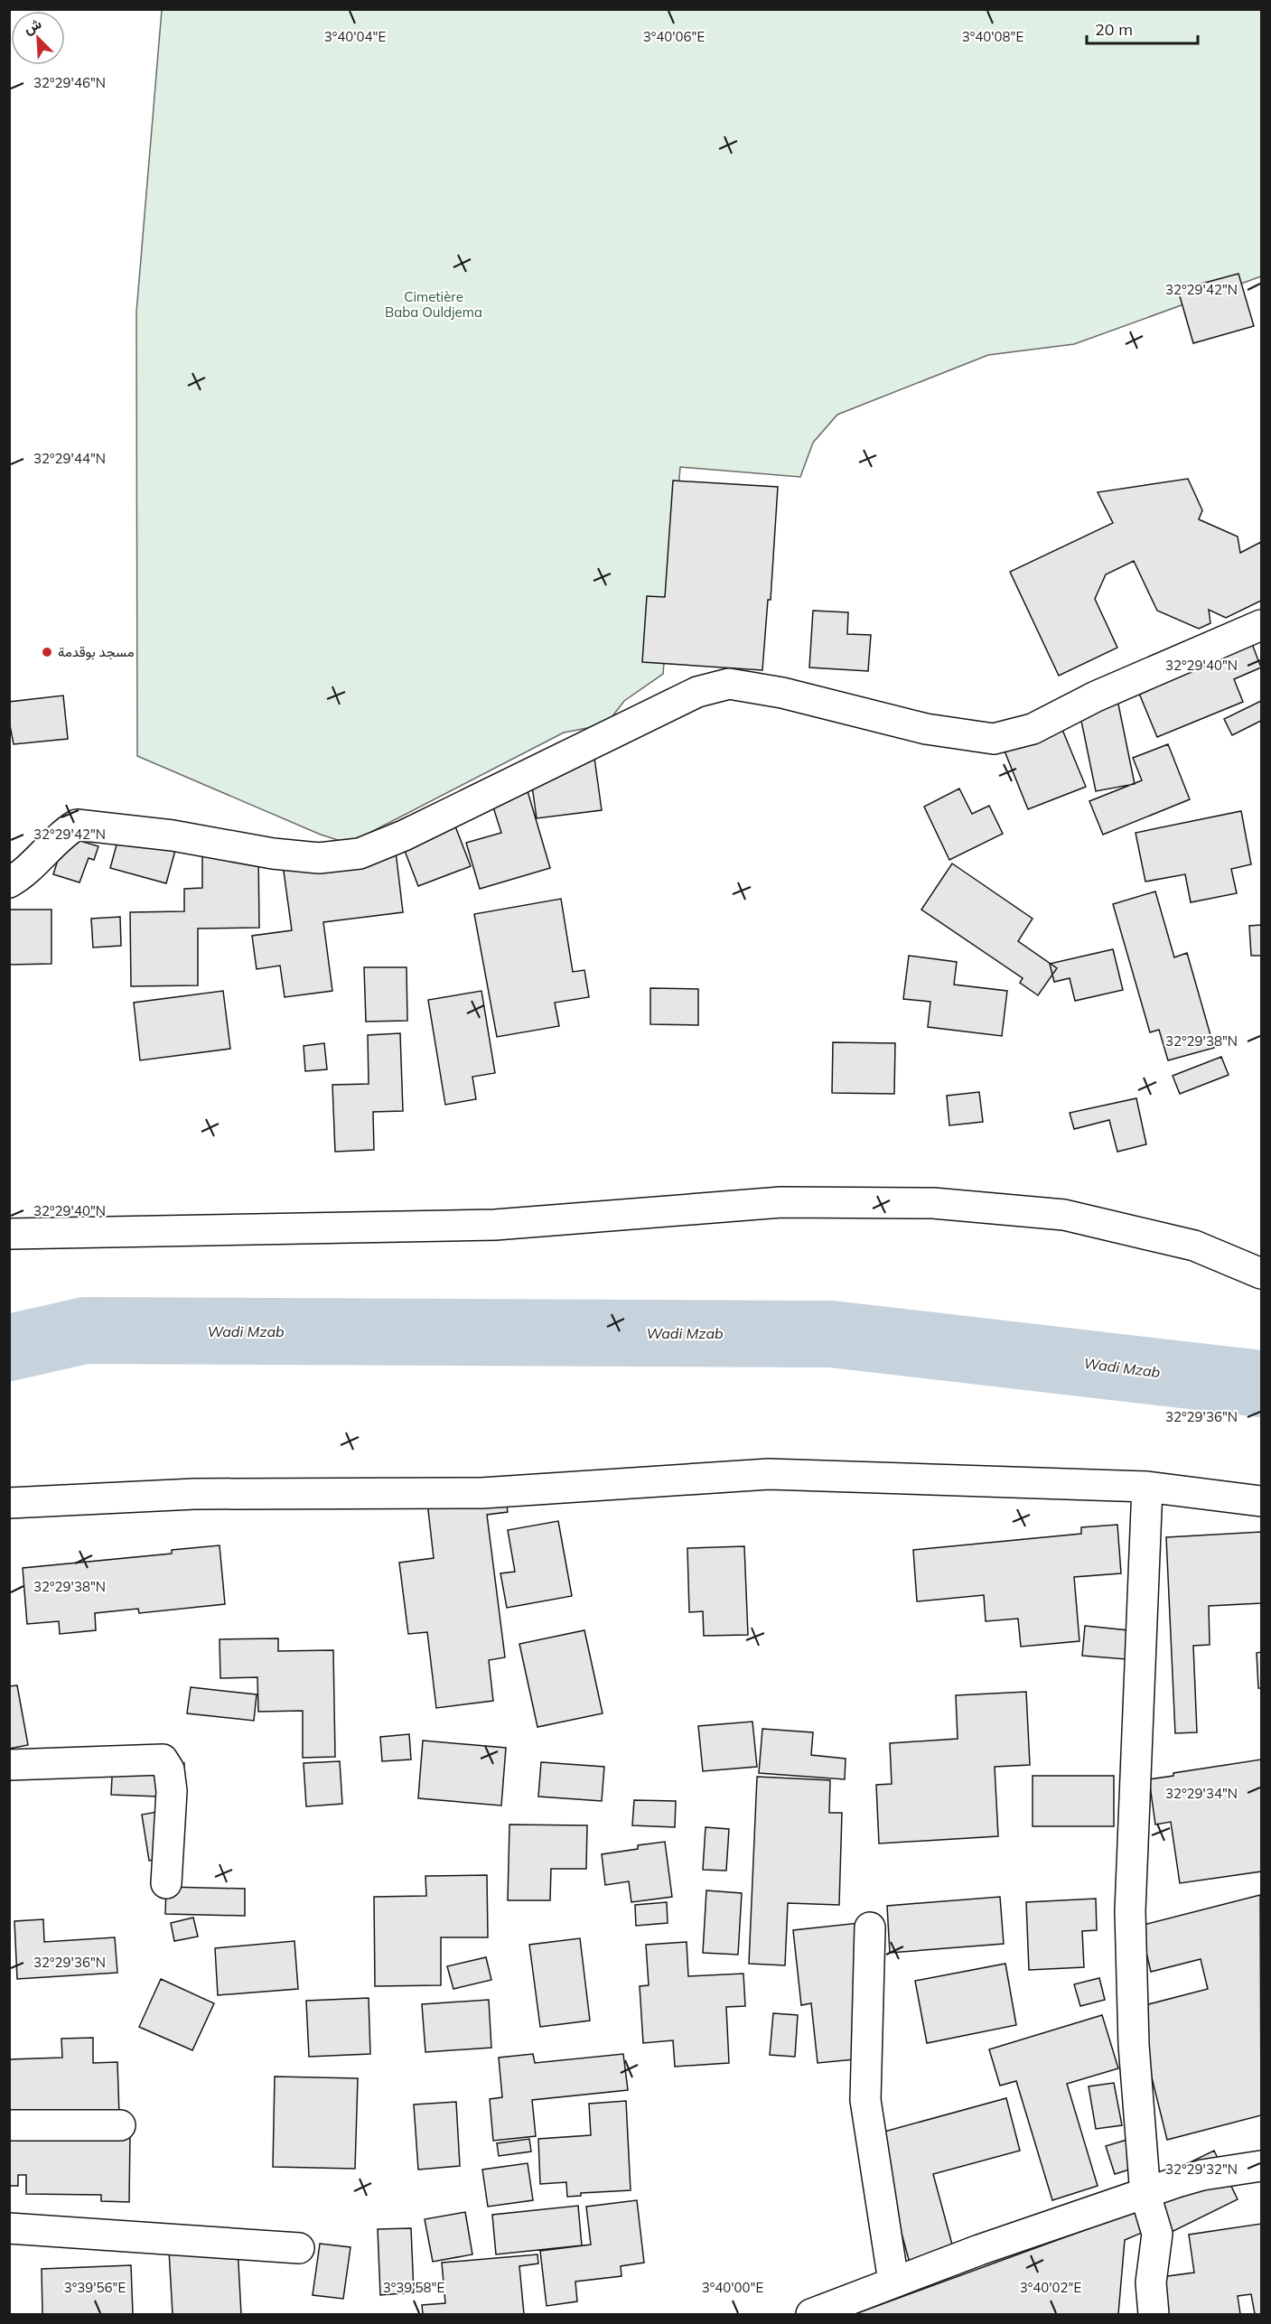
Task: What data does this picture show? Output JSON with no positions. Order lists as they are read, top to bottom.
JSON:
{
  "water": ["Wadi Mzab"],
  "parks": ["Cimetière Baba Ouldjema"],
  "places": ["مسجد بوقدمة"],
  "scale_bar": "20 m",
  "north": "top left",
  "coordinates": [
    "3°40'04\"E",
    "3°40'06\"E",
    "3°40'08\"E",
    "32°29'46\"N",
    "32°29'42\"N",
    "32°29'44\"N",
    "32°29'40\"N",
    "32°29'38\"N",
    "32°29'36\"N",
    "32°29'34\"N",
    "32°29'32\"N",
    "3°39'56\"E",
    "3°39'58\"E",
    "3°40'00\"E",
    "3°40'02\"E"
  ]
}
